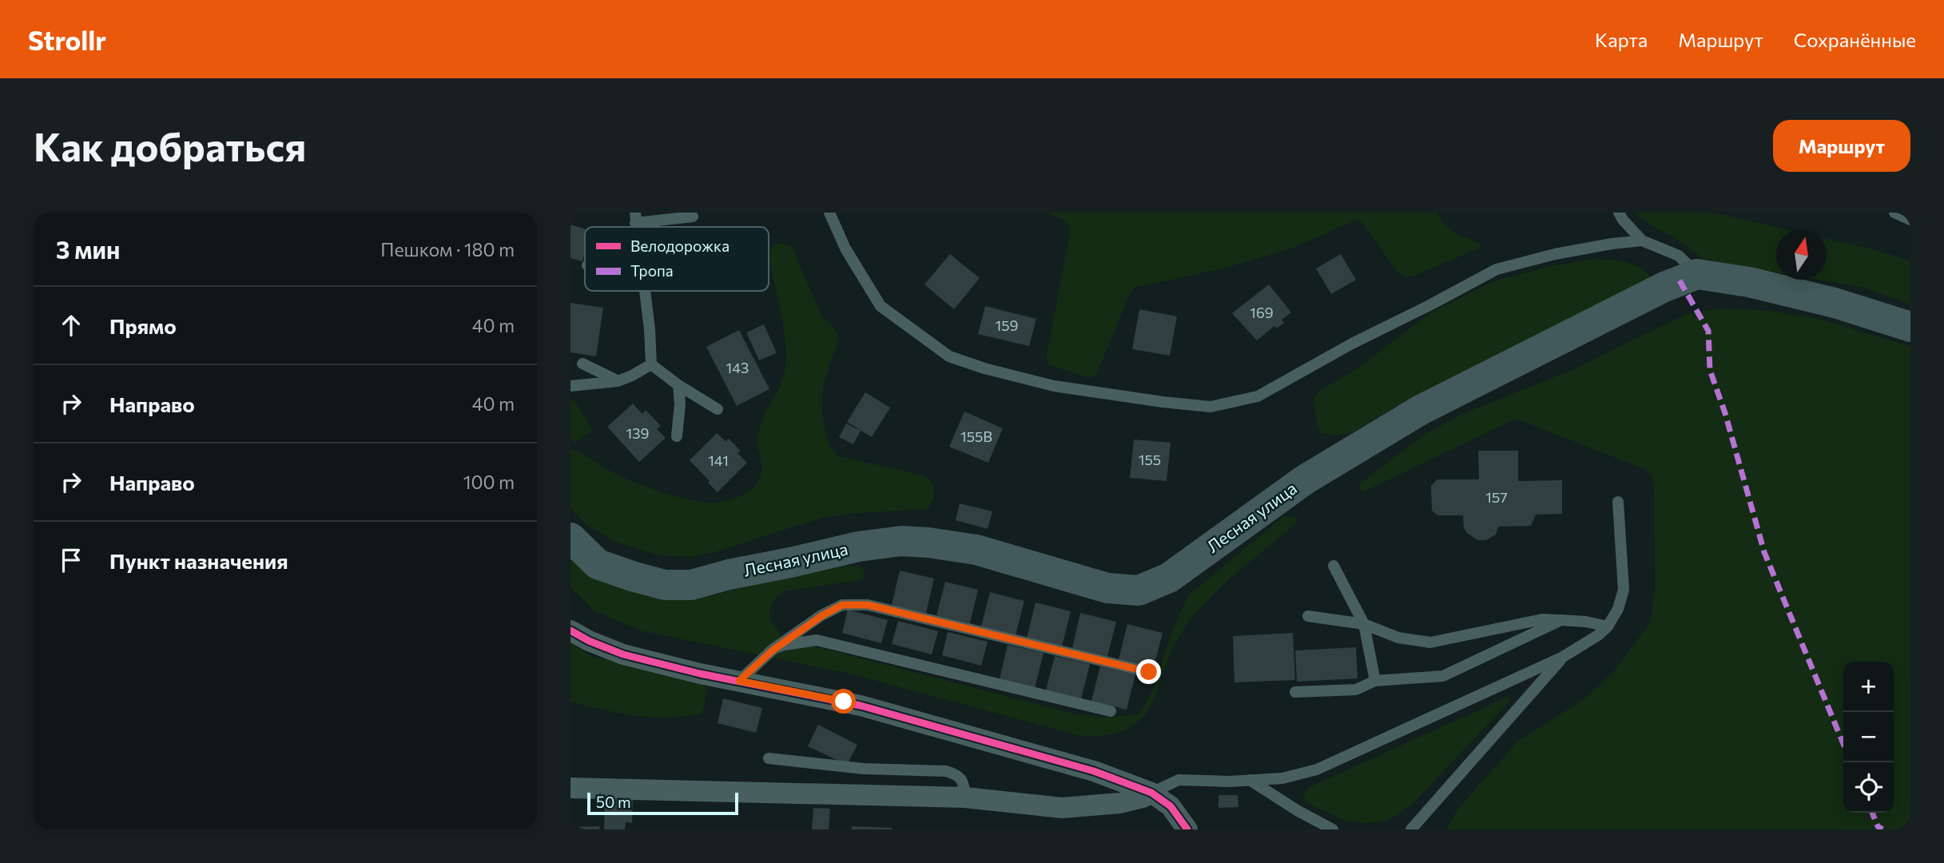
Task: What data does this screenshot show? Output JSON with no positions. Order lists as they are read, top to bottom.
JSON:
{
  "streets": {
    "main road": ["Лесная улица"]
  },
  "house_numbers": [
    "169",
    "159",
    "143",
    "139",
    "155В",
    "155",
    "141",
    "157"
  ],
  "legend": ["Велодорожка", "Тропа"],
  "scale_bar": "50 m",
  "north": "top",
  "page": {
    "header": "Strollr",
    "nav": ["Карта", "Маршрут", "Сохранённые"],
    "buttons": "Маршрут",
    "title": "Как добраться",
    "heading": ["3 мин", "Пешком · 180 m"],
    "list": [
      ["Прямо", "40 m"],
      ["Направо", "40 m"],
      ["Направо", "100 m"],
      "Пункт назначения"
    ],
    "map_buttons": ["+", "−"],
    "scale": "50 m"
  }
}
